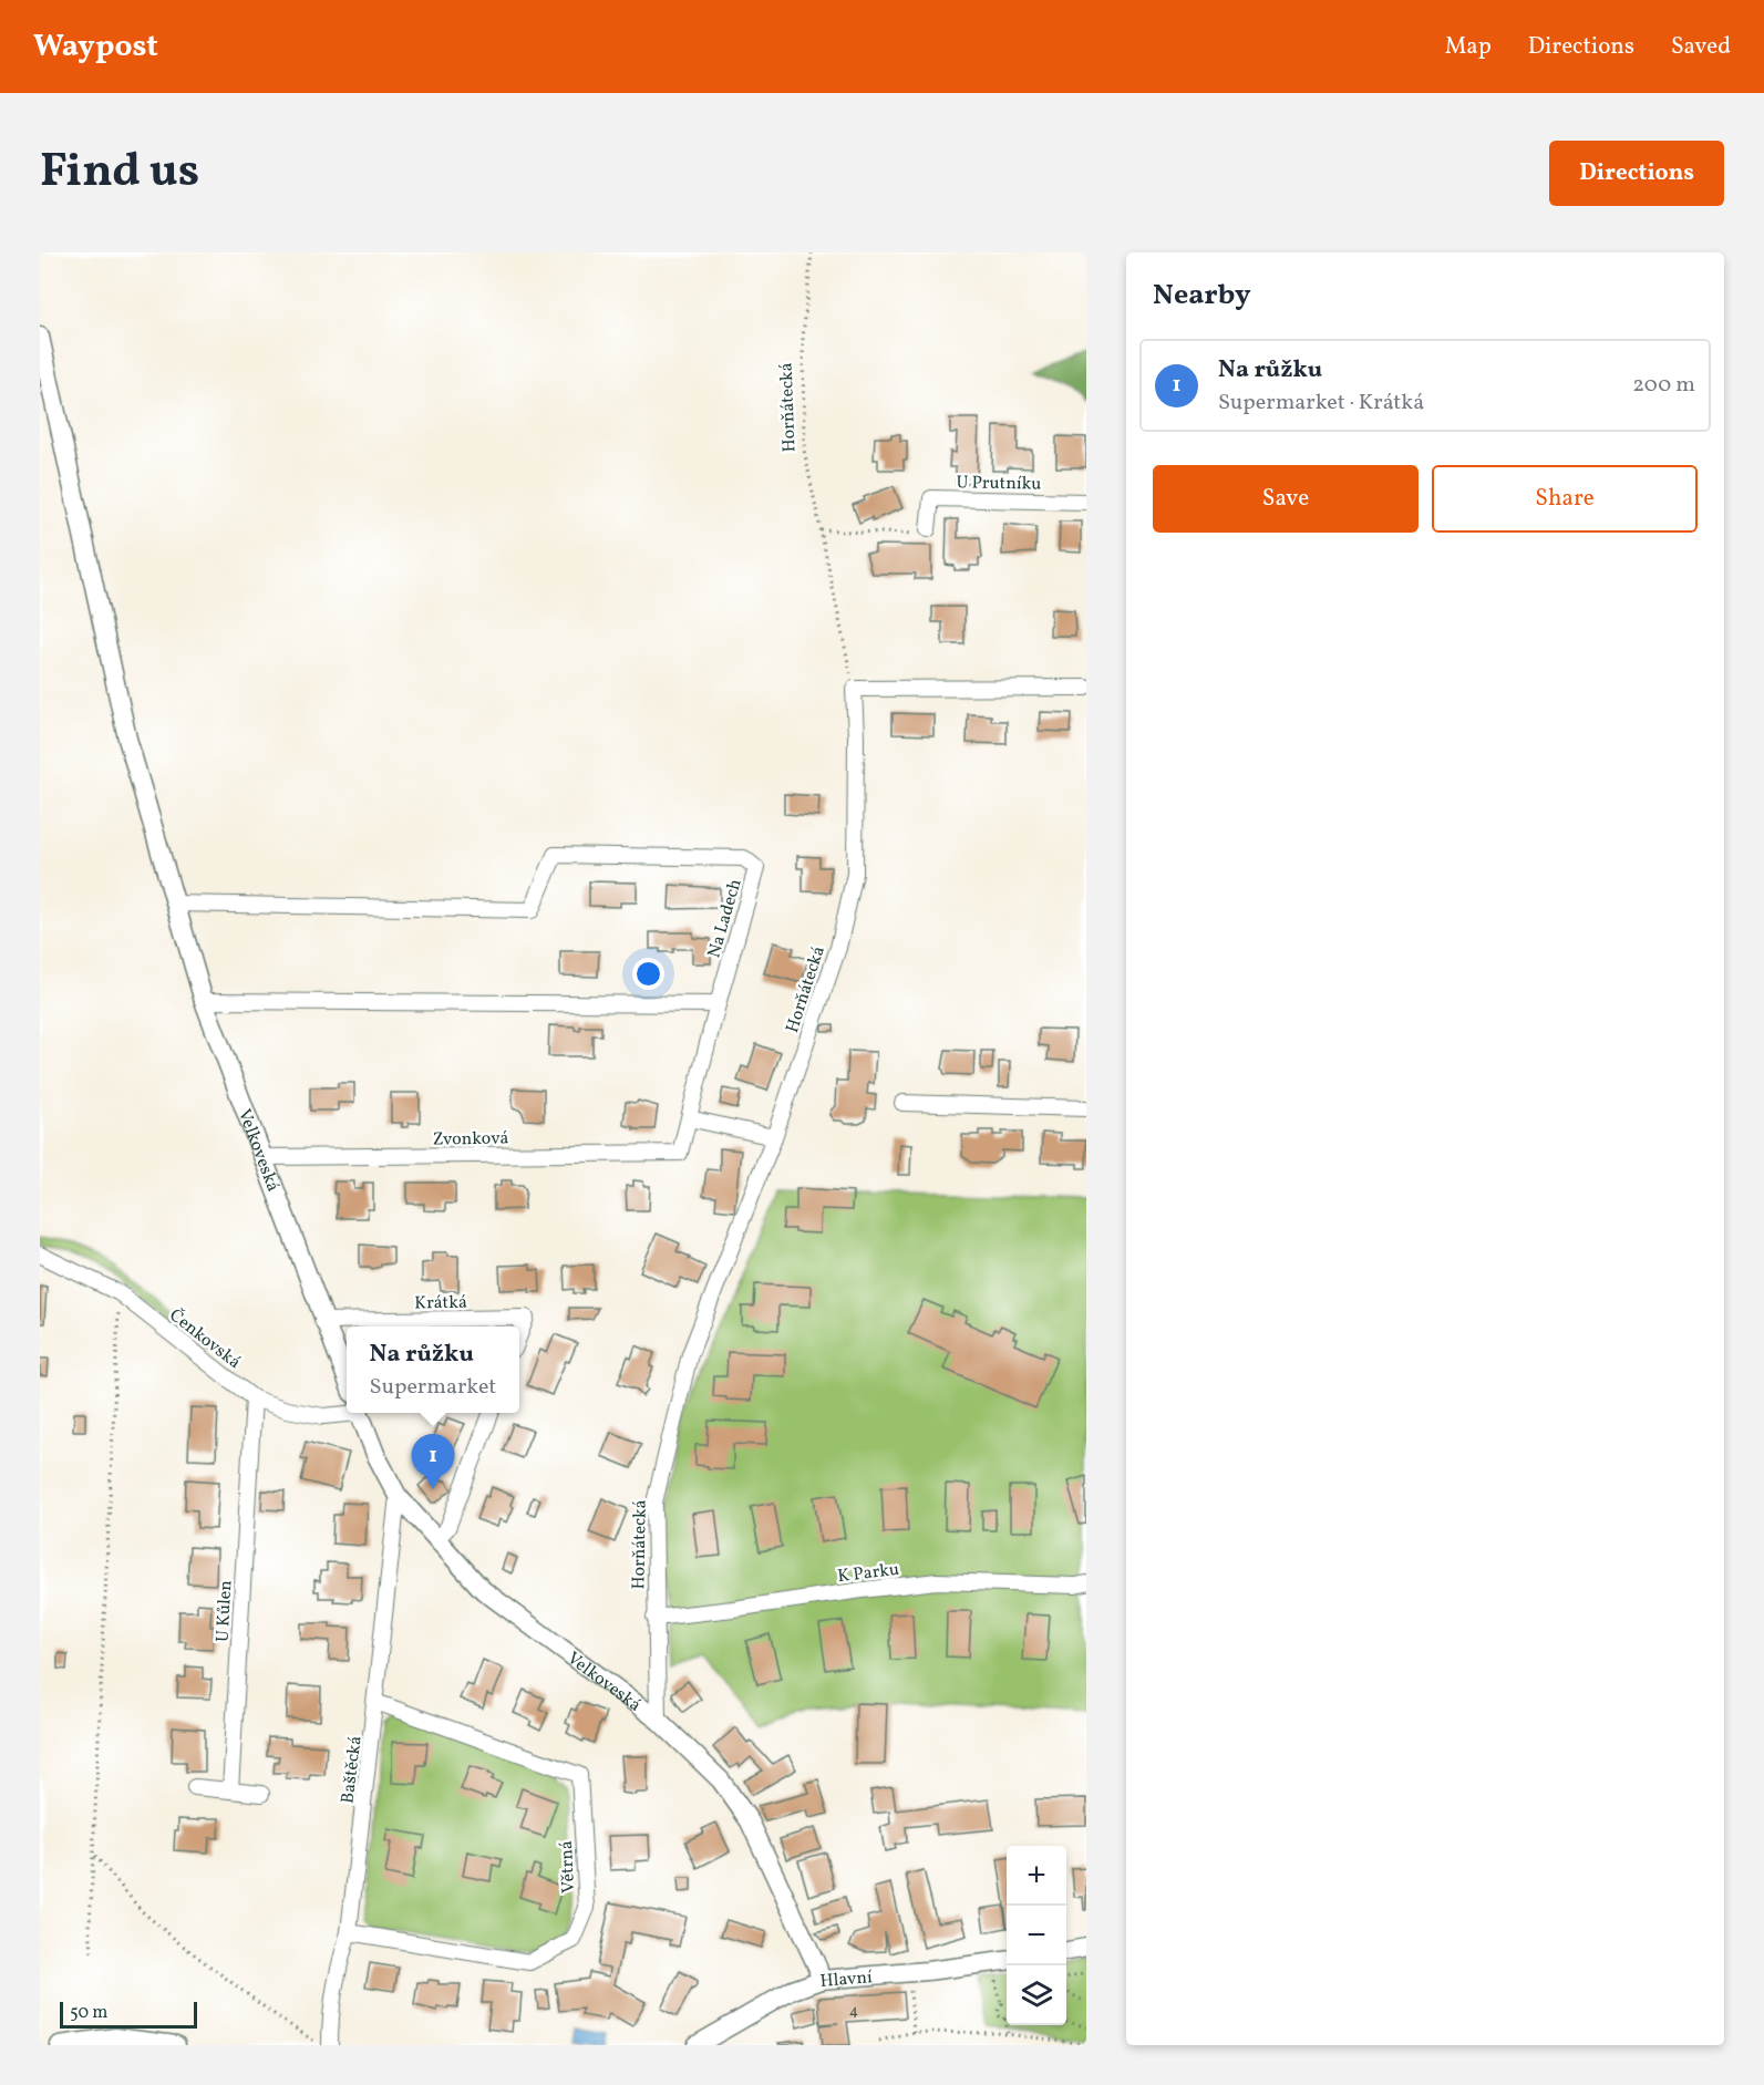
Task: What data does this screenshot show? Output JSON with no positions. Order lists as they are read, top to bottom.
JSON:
{
  "streets": {
    "street": [
      "Horňátecká",
      "U Prutníku",
      "Na Ladech",
      "Zvonková",
      "Velkoveská",
      "Krátká",
      "Čenkovská",
      "K Parku",
      "U Kůlen",
      "Baštěcká",
      "Větrná",
      "Hlavní"
    ]
  },
  "crossings": [
    ["Horňátecká", "Velkoveská"],
    ["Horňátecká", "K Parku"],
    ["Na Ladech", "Velkoveská"],
    ["Zvonková", "Velkoveská"],
    ["Velkoveská", "Krátká"],
    ["Velkoveská", "Baštěcká"],
    ["Velkoveská", "Hlavní"],
    ["Čenkovská", "U Kůlen"],
    ["Baštěcká", "Větrná"]
  ],
  "house_numbers": ["4"],
  "scale_bar": "50 m",
  "page": {
    "header": "Waypost",
    "nav": ["Map", "Directions", "Saved"],
    "title": "Find us",
    "buttons": [
      "Directions",
      ["Save", "Share"]
    ],
    "heading": "Nearby",
    "list": [
      {
        "mark": "1",
        "name": "Na růžku",
        "note": "Supermarket · Krátká",
        "value": "200 m"
      }
    ],
    "popup": ["Na růžku", "Supermarket"],
    "pins": "1",
    "map_buttons": ["+", "−"],
    "scale": "50 m"
  }
}
